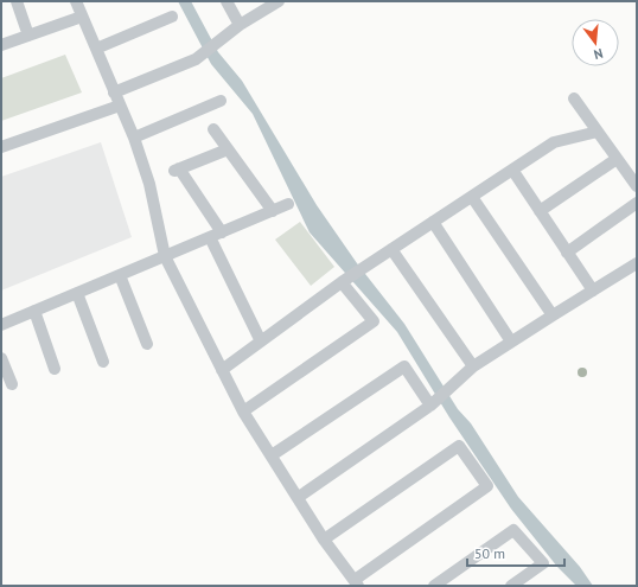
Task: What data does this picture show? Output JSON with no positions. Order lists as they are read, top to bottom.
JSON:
{
  "scale_bar": "50 m",
  "north": "bottom"
}
